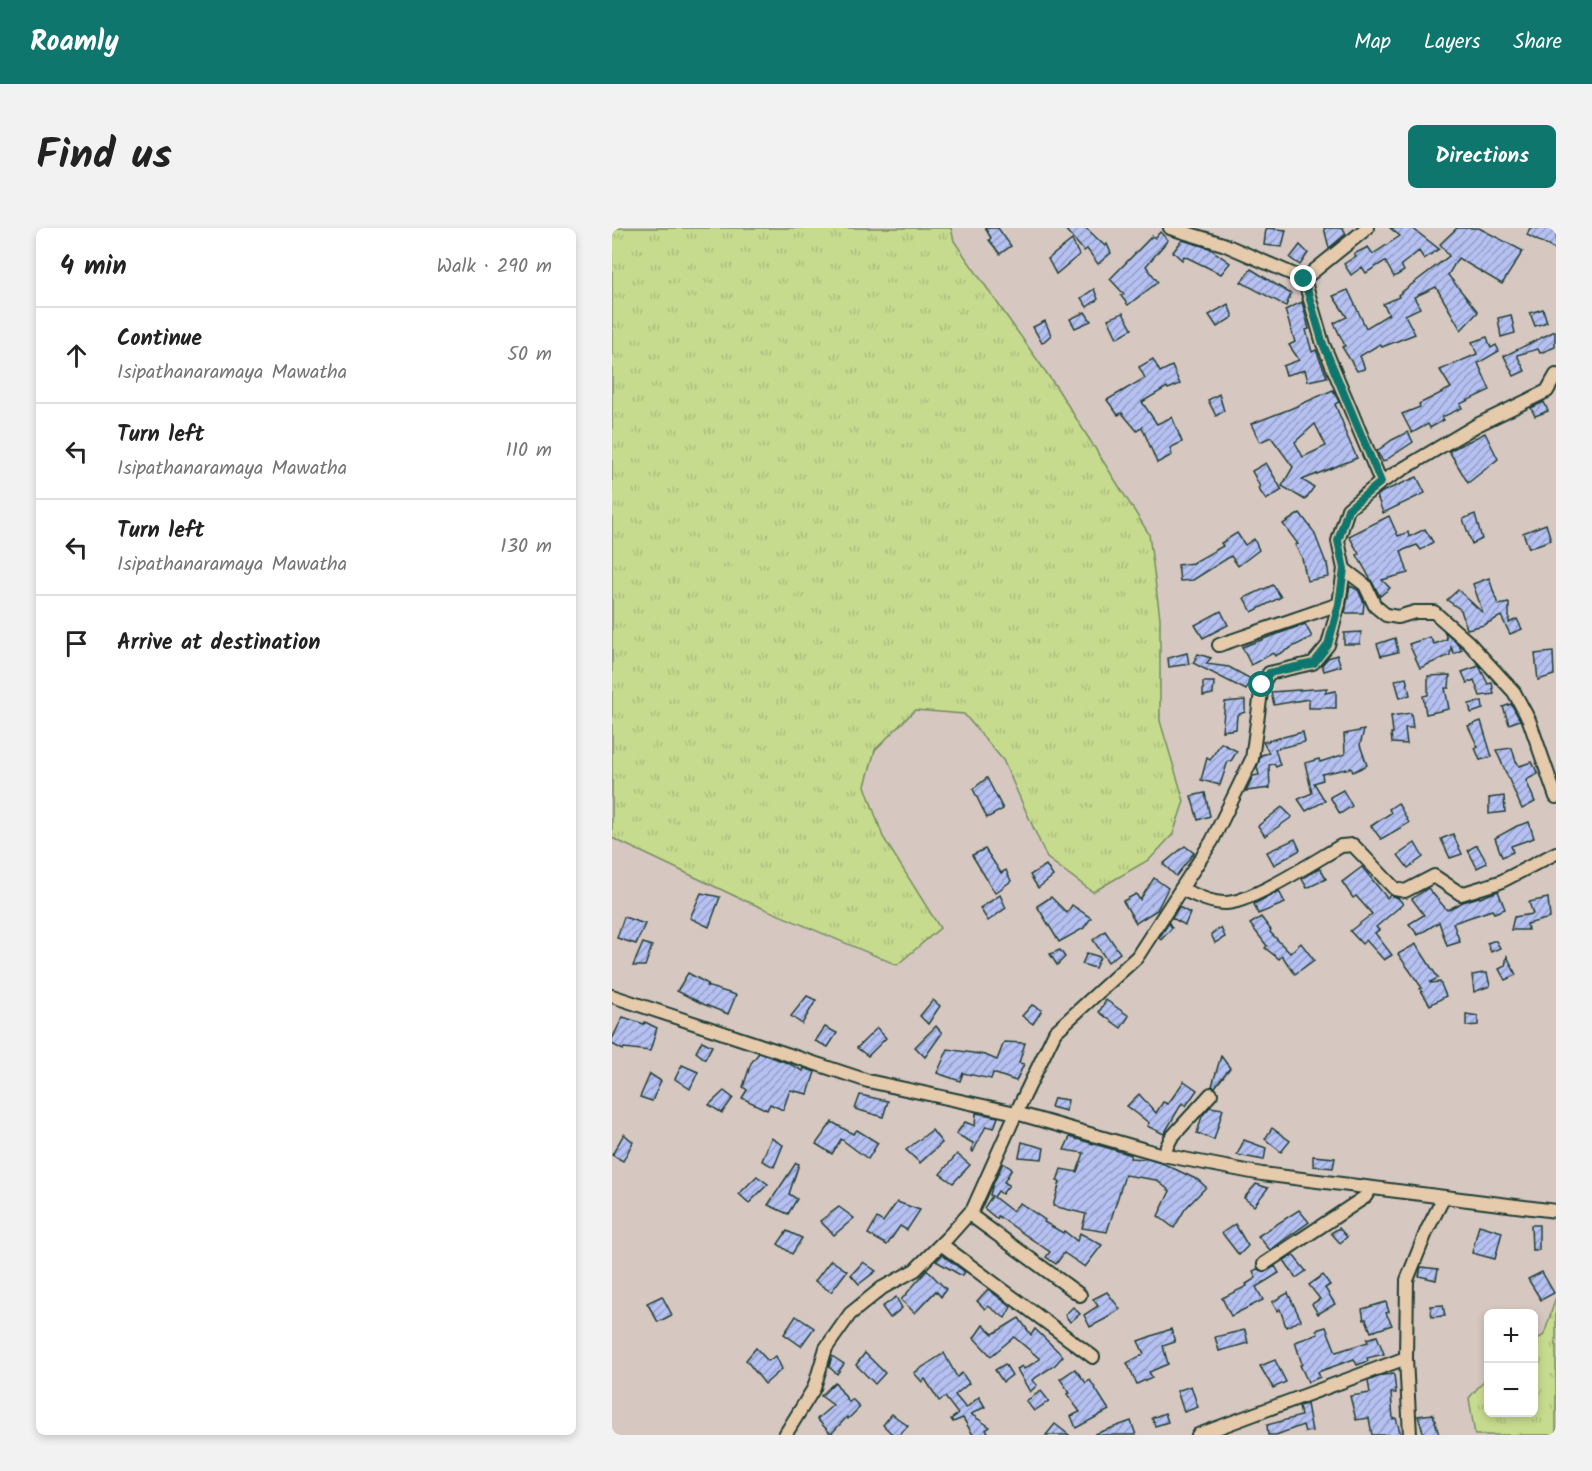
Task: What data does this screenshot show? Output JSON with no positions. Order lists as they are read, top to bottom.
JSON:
{
  "page": {
    "header": "Roamly",
    "nav": ["Map", "Layers", "Share"],
    "title": "Find us",
    "buttons": "Directions",
    "heading": ["4 min", "Walk · 290 m"],
    "list": [
      ["Continue", "Isipathanaramaya Mawatha", "50 m"],
      ["Turn left", "Isipathanaramaya Mawatha", "110 m"],
      ["Turn left", "Isipathanaramaya Mawatha", "130 m"],
      "Arrive at destination"
    ],
    "map_buttons": ["+", "−"]
  }
}
